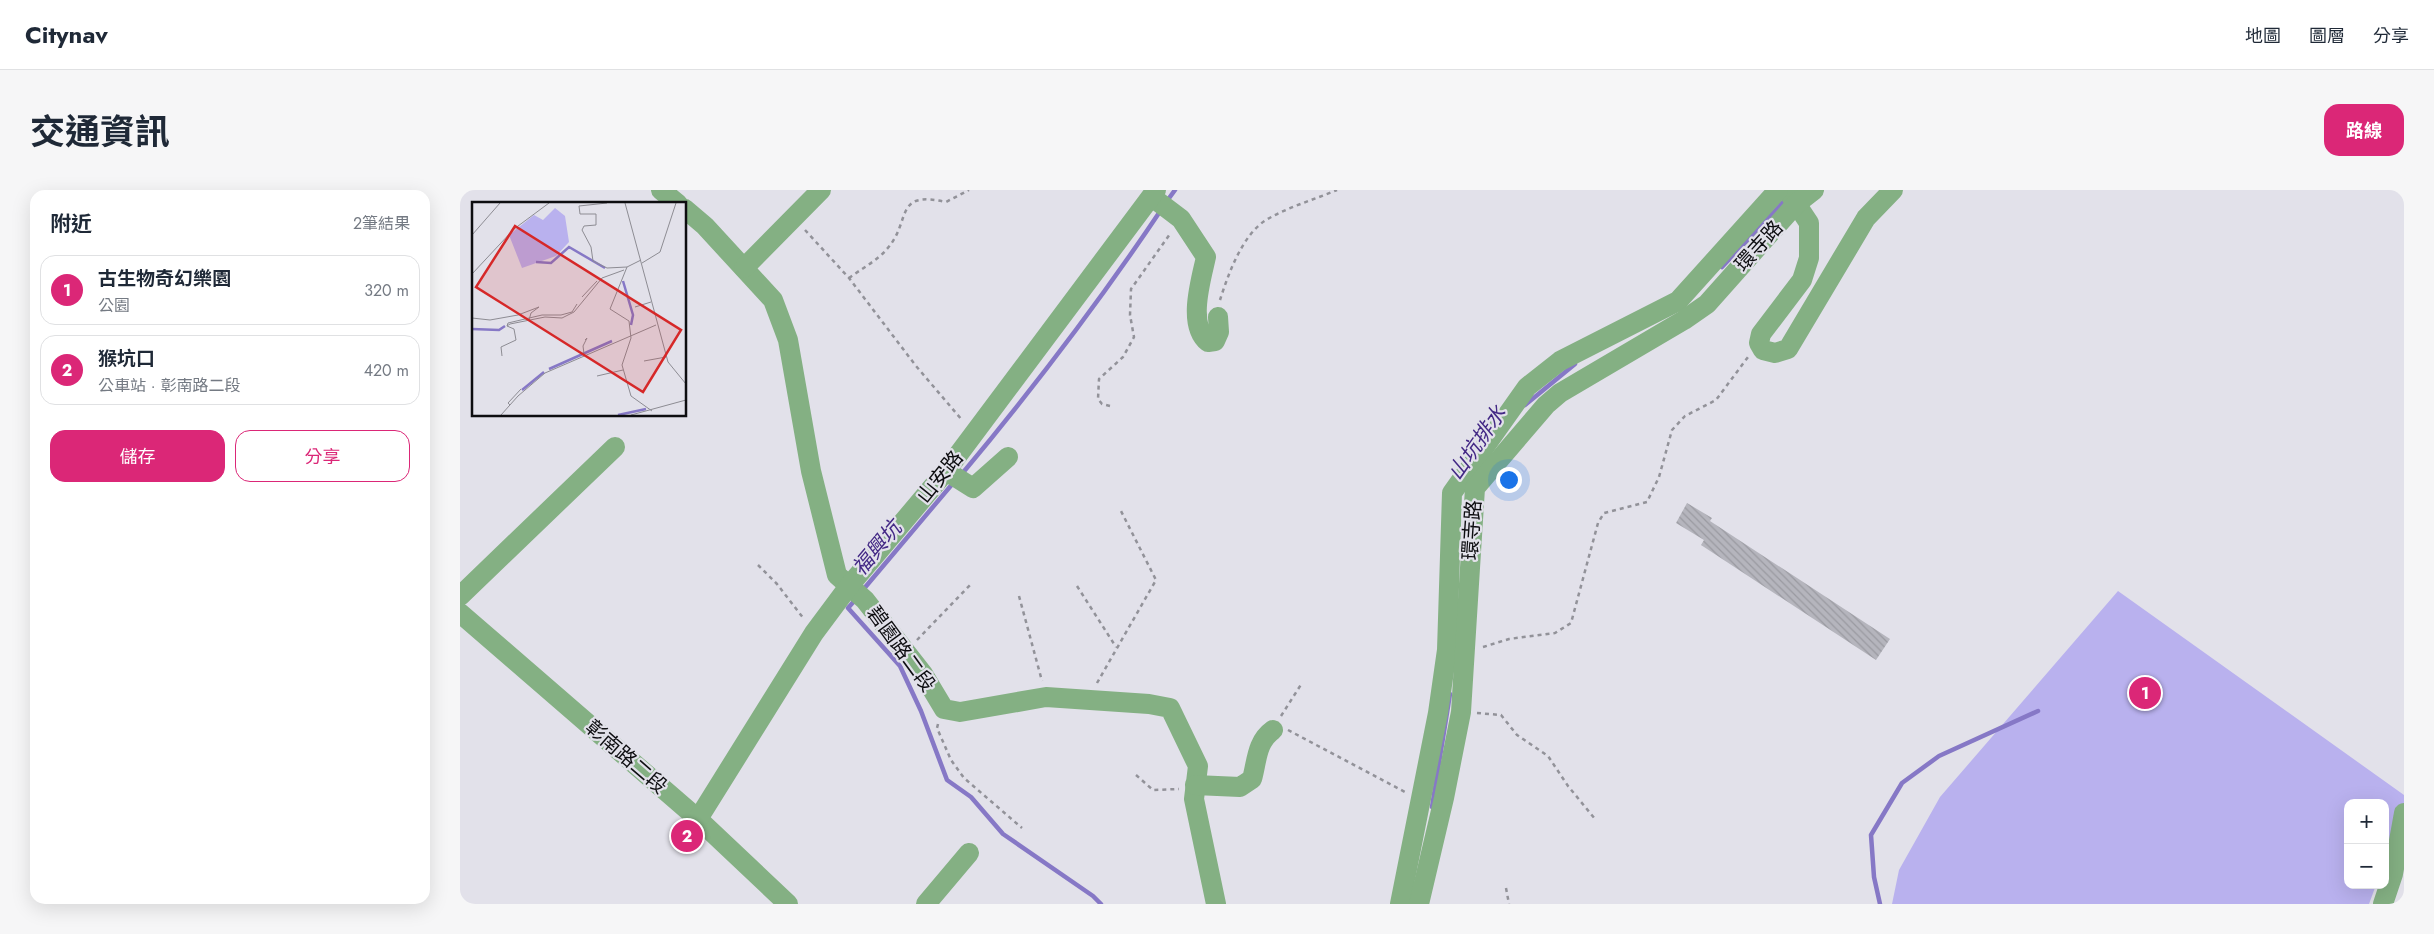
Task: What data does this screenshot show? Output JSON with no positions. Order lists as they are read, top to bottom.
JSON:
{
  "streets": {
    "street": [
      "環寺路",
      "山安路",
      "碧園路二段",
      "彰南路二段"
    ]
  },
  "crossings": [
    ["山安路", "碧園路二段"],
    ["山安路", "彰南路二段"]
  ],
  "water": ["山坑排水", "福興坑"],
  "page": {
    "header": "Citynav",
    "nav": ["地圖", "圖層", "分享"],
    "title": "交通資訊",
    "buttons": [
      "路線",
      ["儲存", "分享"]
    ],
    "heading": ["附近", "2筆結果"],
    "list": [
      {
        "mark": "1",
        "name": "古生物奇幻樂園",
        "note": "公園",
        "value": "320 m"
      },
      {
        "mark": "2",
        "name": "猴坑口",
        "note": "公車站 · 彰南路二段",
        "value": "420 m"
      }
    ],
    "pins": ["1", "2"],
    "map_buttons": ["+", "−"]
  }
}
